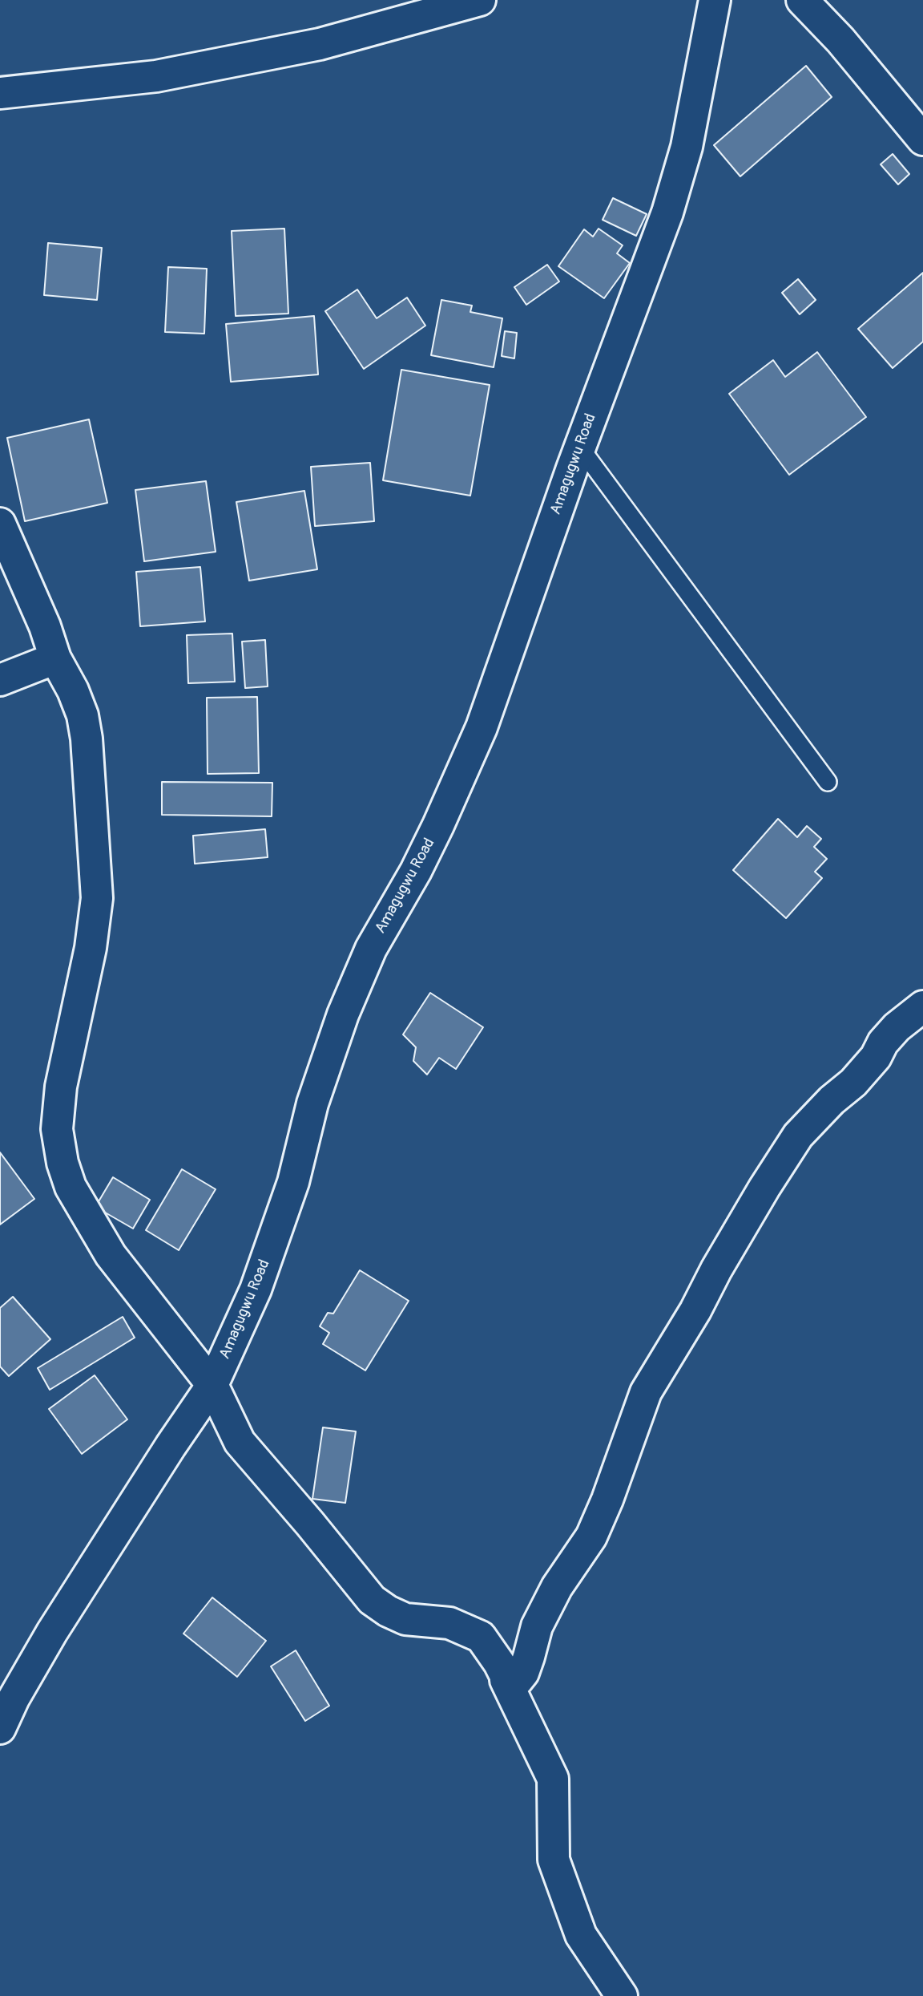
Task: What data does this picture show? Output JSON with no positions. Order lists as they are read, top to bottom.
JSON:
{
  "streets": {
    "street": ["Amagugwu Road"]
  }
}
